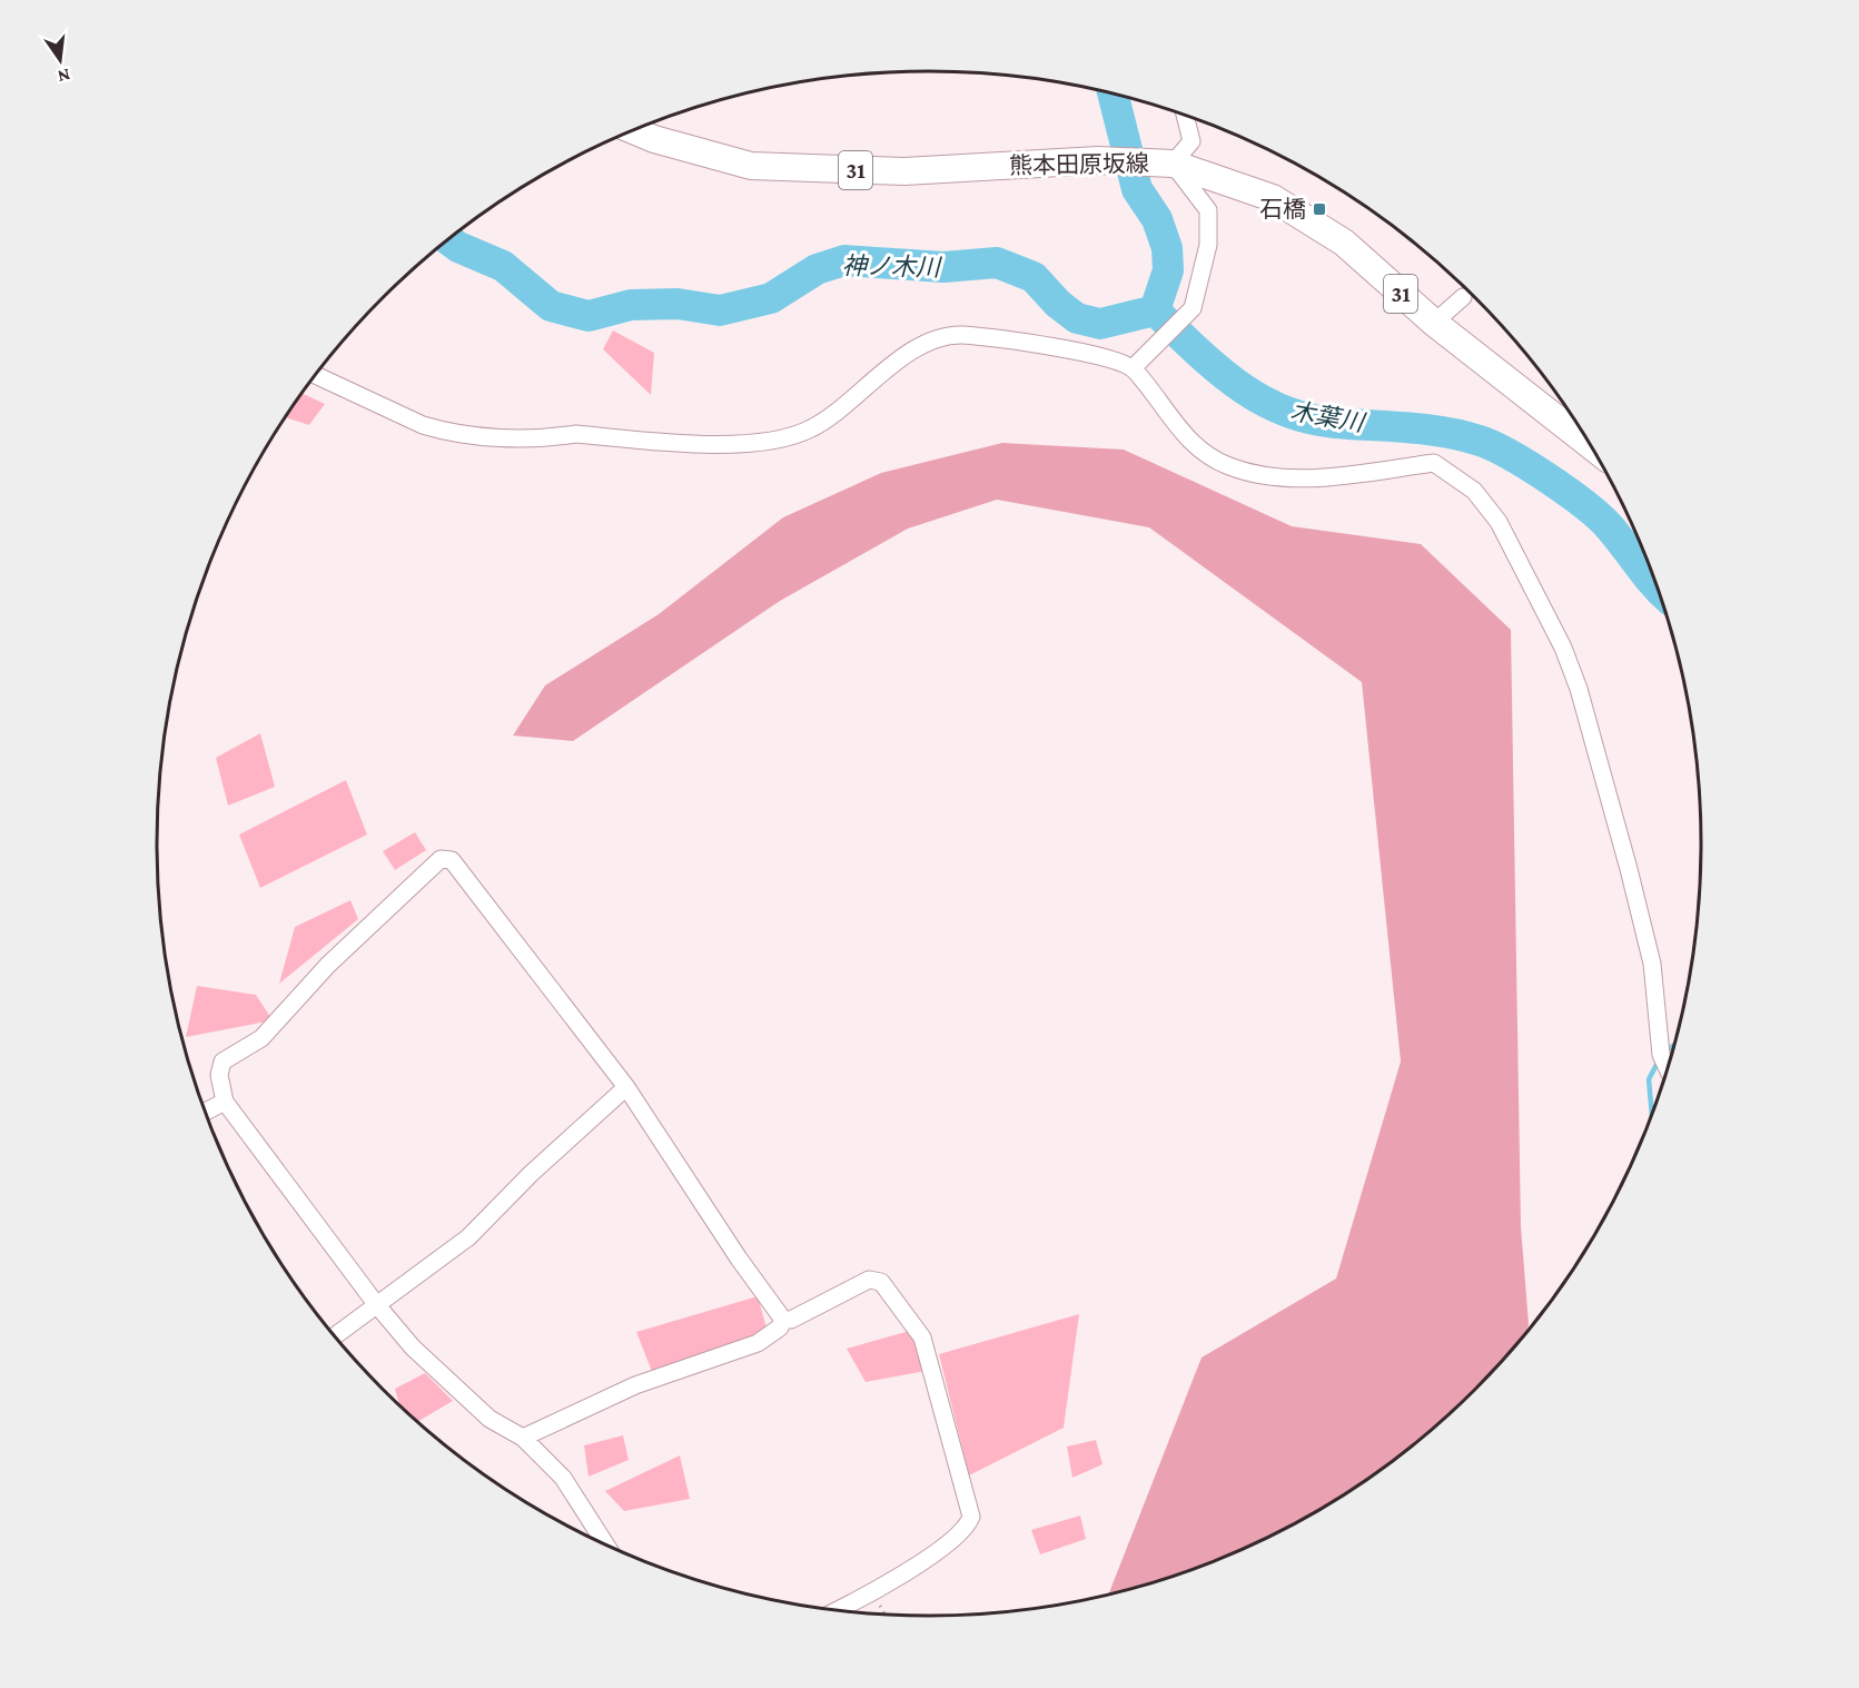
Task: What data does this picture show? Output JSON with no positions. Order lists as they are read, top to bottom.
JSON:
{
  "streets": {
    "main road": ["熊本田原坂線", "31"]
  },
  "water": ["神ノ木川", "木葉川"],
  "places": {
    "transit": ["石橋"]
  },
  "north": "bottom"
}
